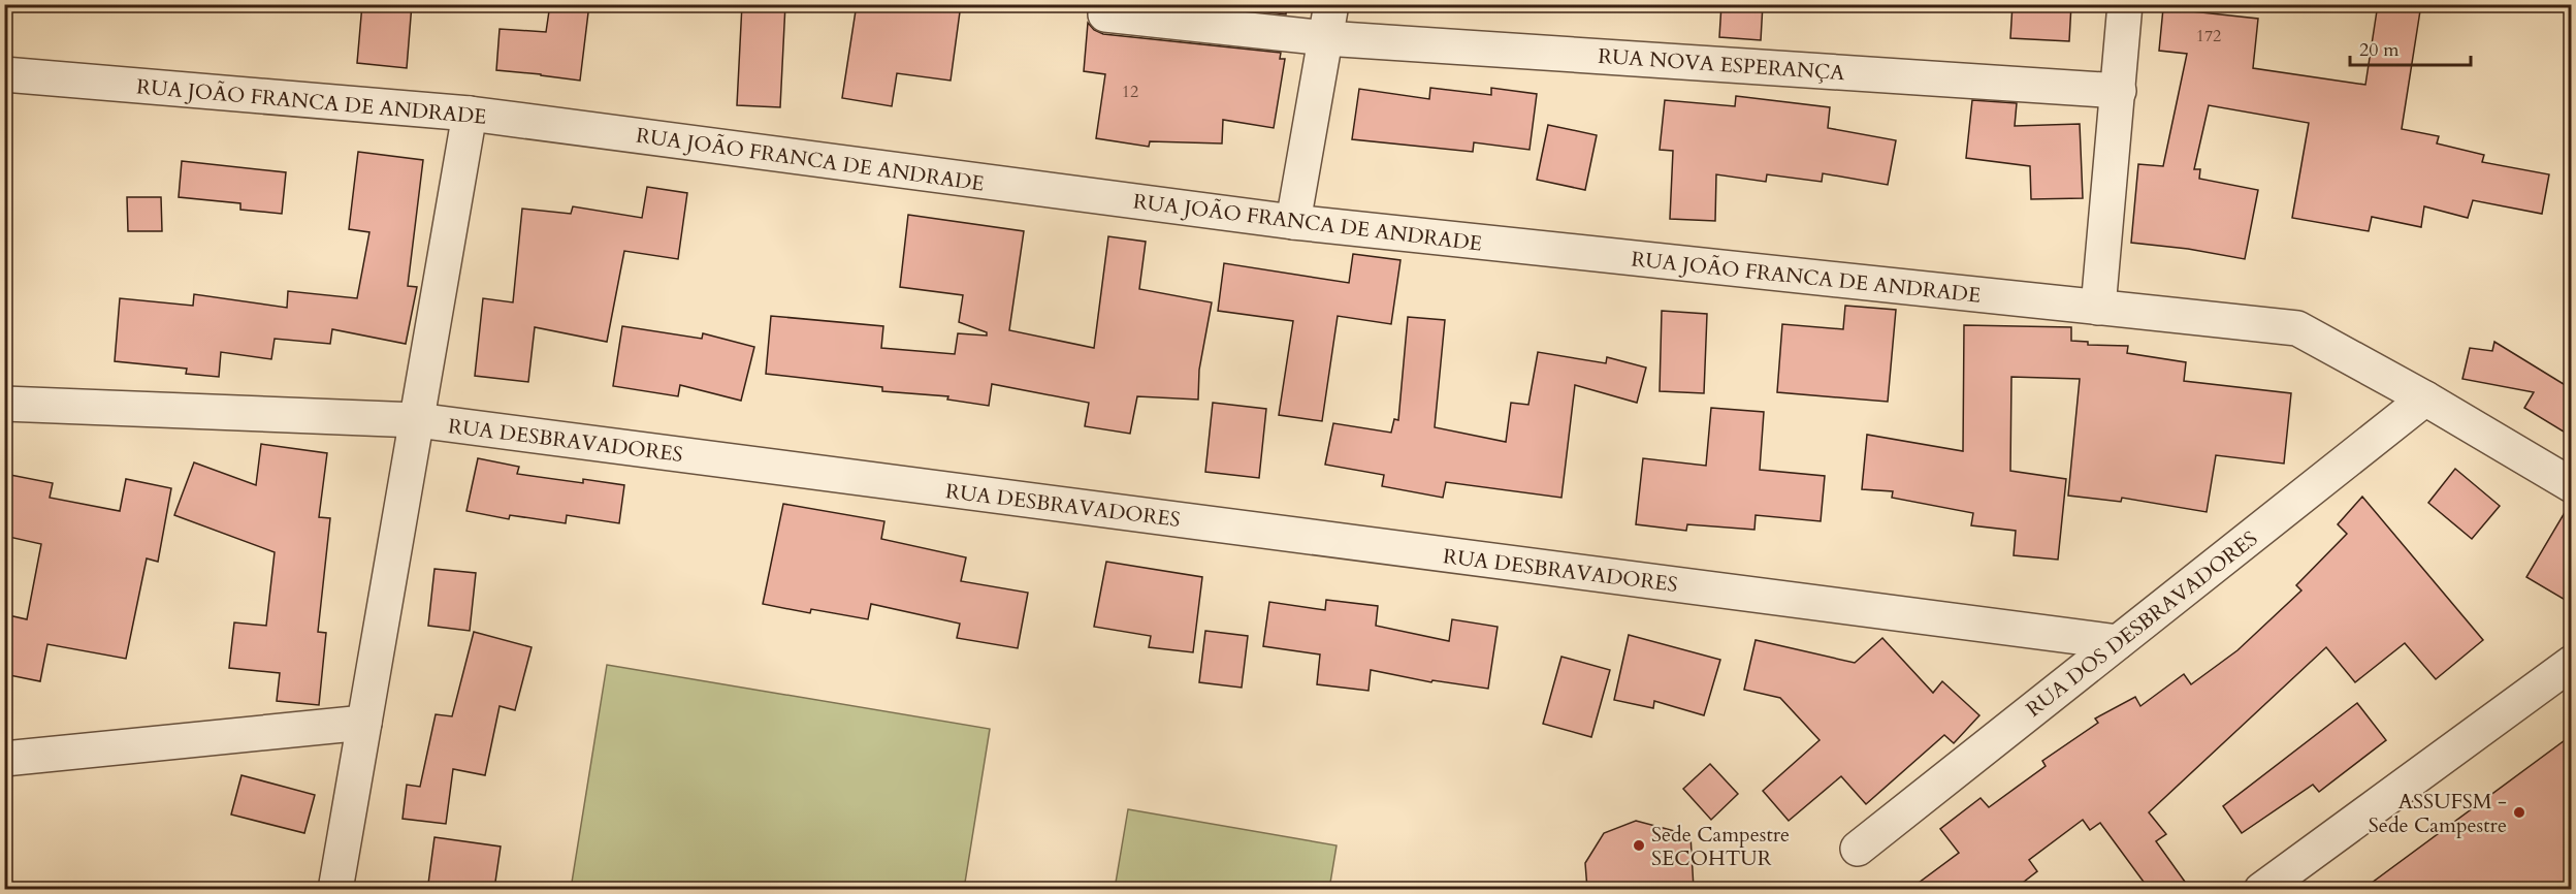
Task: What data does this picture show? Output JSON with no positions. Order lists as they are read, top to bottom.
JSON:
{
  "streets": {
    "street": [
      "RUA NOVA ESPERANÇA",
      "RUA JOÃO FRANCA DE ANDRADE",
      "RUA DESBRAVADORES",
      "RUA DOS DESBRAVADORES"
    ]
  },
  "crossings": [
    ["RUA JOÃO FRANCA DE ANDRADE", "RUA DOS DESBRAVADORES"],
    ["RUA DESBRAVADORES", "RUA DOS DESBRAVADORES"]
  ],
  "places": ["ASSUFSM - Sede Campestre", "Sede Campestre SECOHTUR"],
  "house_numbers": ["172", "12"],
  "scale_bar": "20 m"
}
